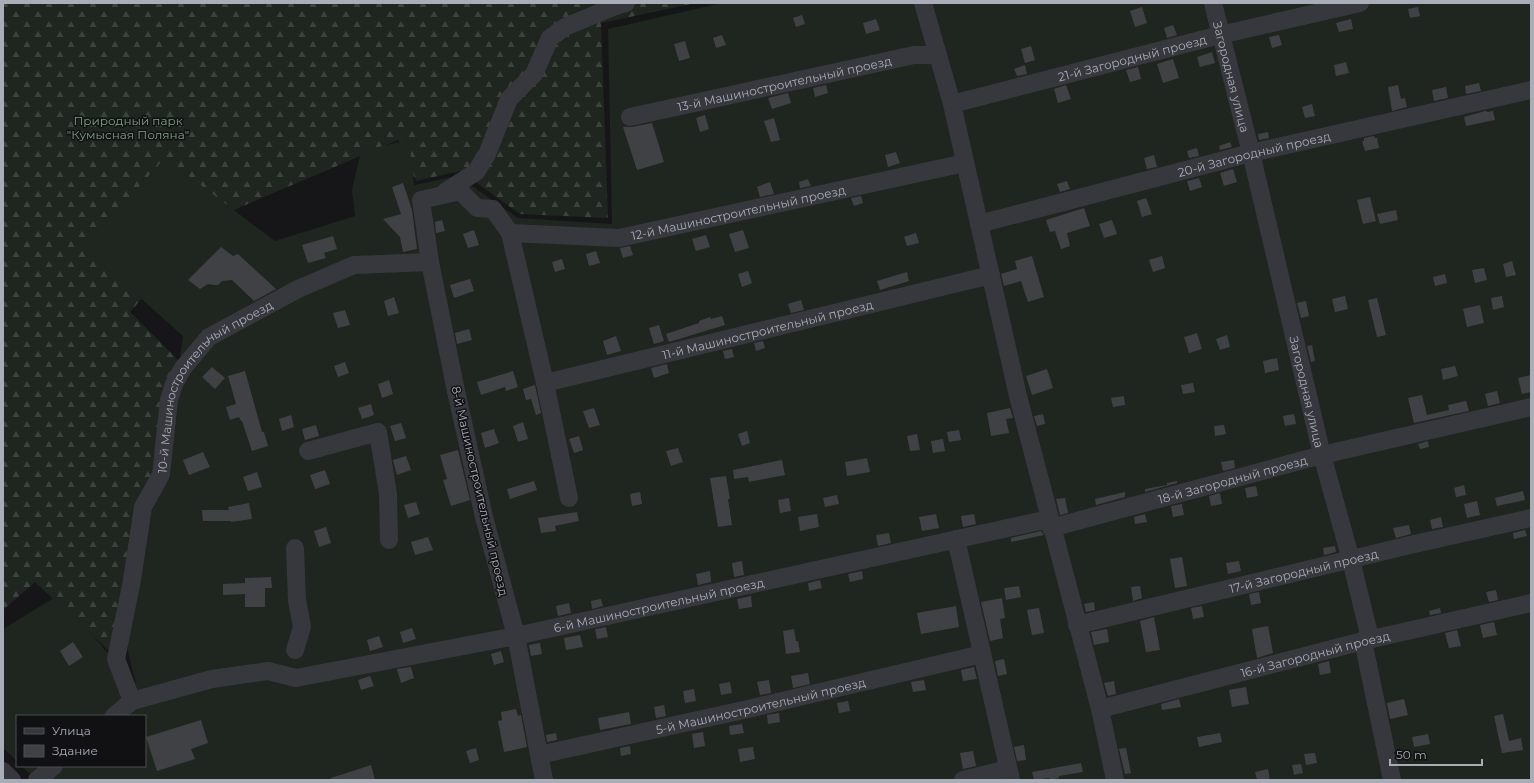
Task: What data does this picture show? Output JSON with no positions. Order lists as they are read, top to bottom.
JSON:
{
  "streets": {
    "street": [
      "21-й Загородный проезд",
      "Загородная улица",
      "13-й Машиностроительный проезд",
      "20-й Загородный проезд",
      "12-й Машиностроительный проезд",
      "11-й Машиностроительный проезд",
      "10-й Машиностроительный проезд",
      "18-й Загородный проезд",
      "8-й Машиностроительный проезд",
      "17-й Загородный проезд",
      "6-й Машиностроительный проезд",
      "16-й Загородный проезд",
      "5-й Машиностроительный проезд"
    ]
  },
  "crossings": [
    ["21-й Загородный проезд", "Загородная улица"],
    ["Загородная улица", "20-й Загородный проезд"],
    ["Загородная улица", "18-й Загородный проезд"],
    ["Загородная улица", "17-й Загородный проезд"],
    ["Загородная улица", "16-й Загородный проезд"],
    ["10-й Машиностроительный проезд", "8-й Машиностроительный проезд"],
    ["10-й Машиностроительный проезд", "6-й Машиностроительный проезд"],
    ["18-й Загородный проезд", "6-й Машиностроительный проезд"],
    ["8-й Машиностроительный проезд", "6-й Машиностроительный проезд"],
    ["8-й Машиностроительный проезд", "5-й Машиностроительный проезд"]
  ],
  "parks": ["Природный парк \"Кумысная Поляна\""],
  "legend": ["Улица", "Здание"],
  "scale_bar": "50 m"
}
